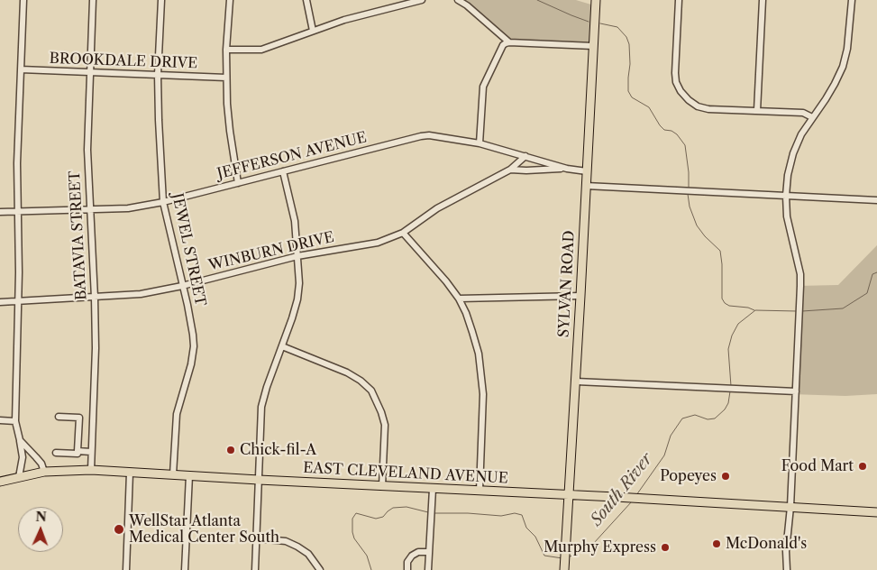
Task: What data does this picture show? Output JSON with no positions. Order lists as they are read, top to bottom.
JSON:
{
  "streets": {
    "main road": ["SYLVAN ROAD", "EAST CLEVELAND AVENUE"],
    "street": [
      "BROOKDALE DRIVE",
      "JEFFERSON AVENUE",
      "BATAVIA STREET",
      "JEWEL STREET",
      "WINBURN DRIVE"
    ]
  },
  "crossings": [
    ["BROOKDALE DRIVE", "BATAVIA STREET"],
    ["BROOKDALE DRIVE", "JEWEL STREET"],
    ["JEFFERSON AVENUE", "BATAVIA STREET"],
    ["JEFFERSON AVENUE", "JEWEL STREET"],
    ["JEFFERSON AVENUE", "WINBURN DRIVE"],
    ["JEFFERSON AVENUE", "SYLVAN ROAD"],
    ["BATAVIA STREET", "WINBURN DRIVE"],
    ["BATAVIA STREET", "EAST CLEVELAND AVENUE"],
    ["JEWEL STREET", "WINBURN DRIVE"],
    ["JEWEL STREET", "EAST CLEVELAND AVENUE"],
    ["SYLVAN ROAD", "EAST CLEVELAND AVENUE"]
  ],
  "water": ["South River"],
  "places": [
    "Chick-fil-A",
    "Food Mart",
    "Popeyes",
    "WellStar Atlanta Medical Center South",
    "McDonald's",
    "Murphy Express"
  ],
  "north": "top"
}
